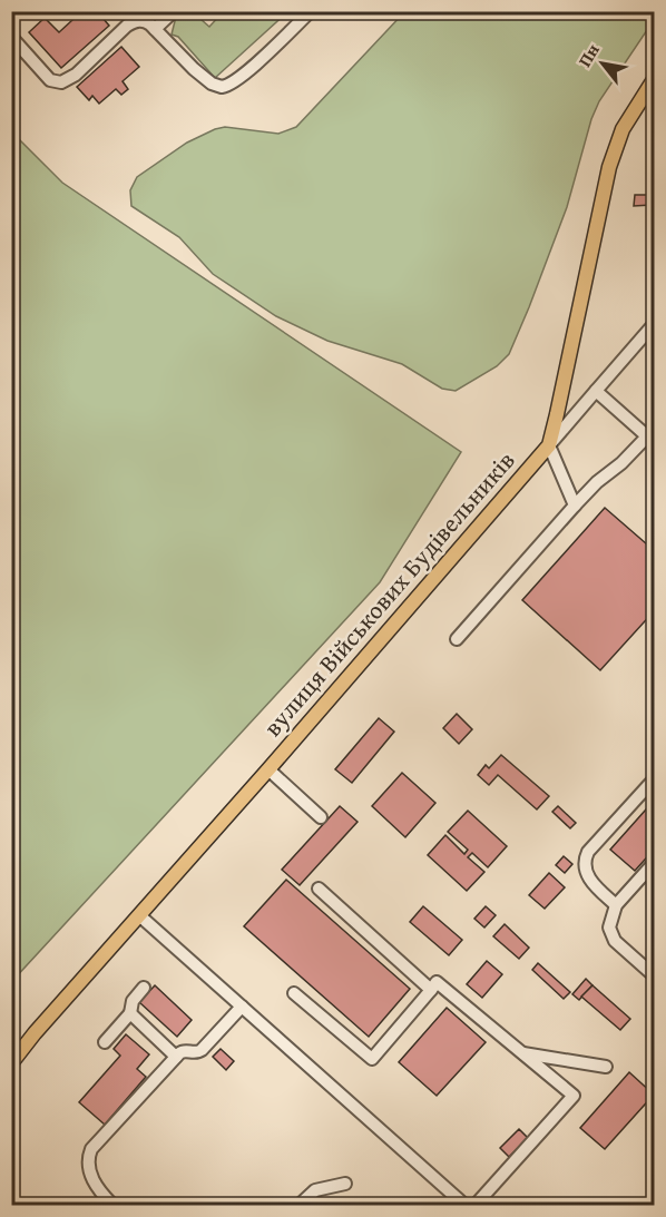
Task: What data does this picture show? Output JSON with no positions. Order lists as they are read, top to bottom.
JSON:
{
  "streets": {
    "main road": ["вулиця Військових Будівельників"]
  },
  "north": "top left"
}
